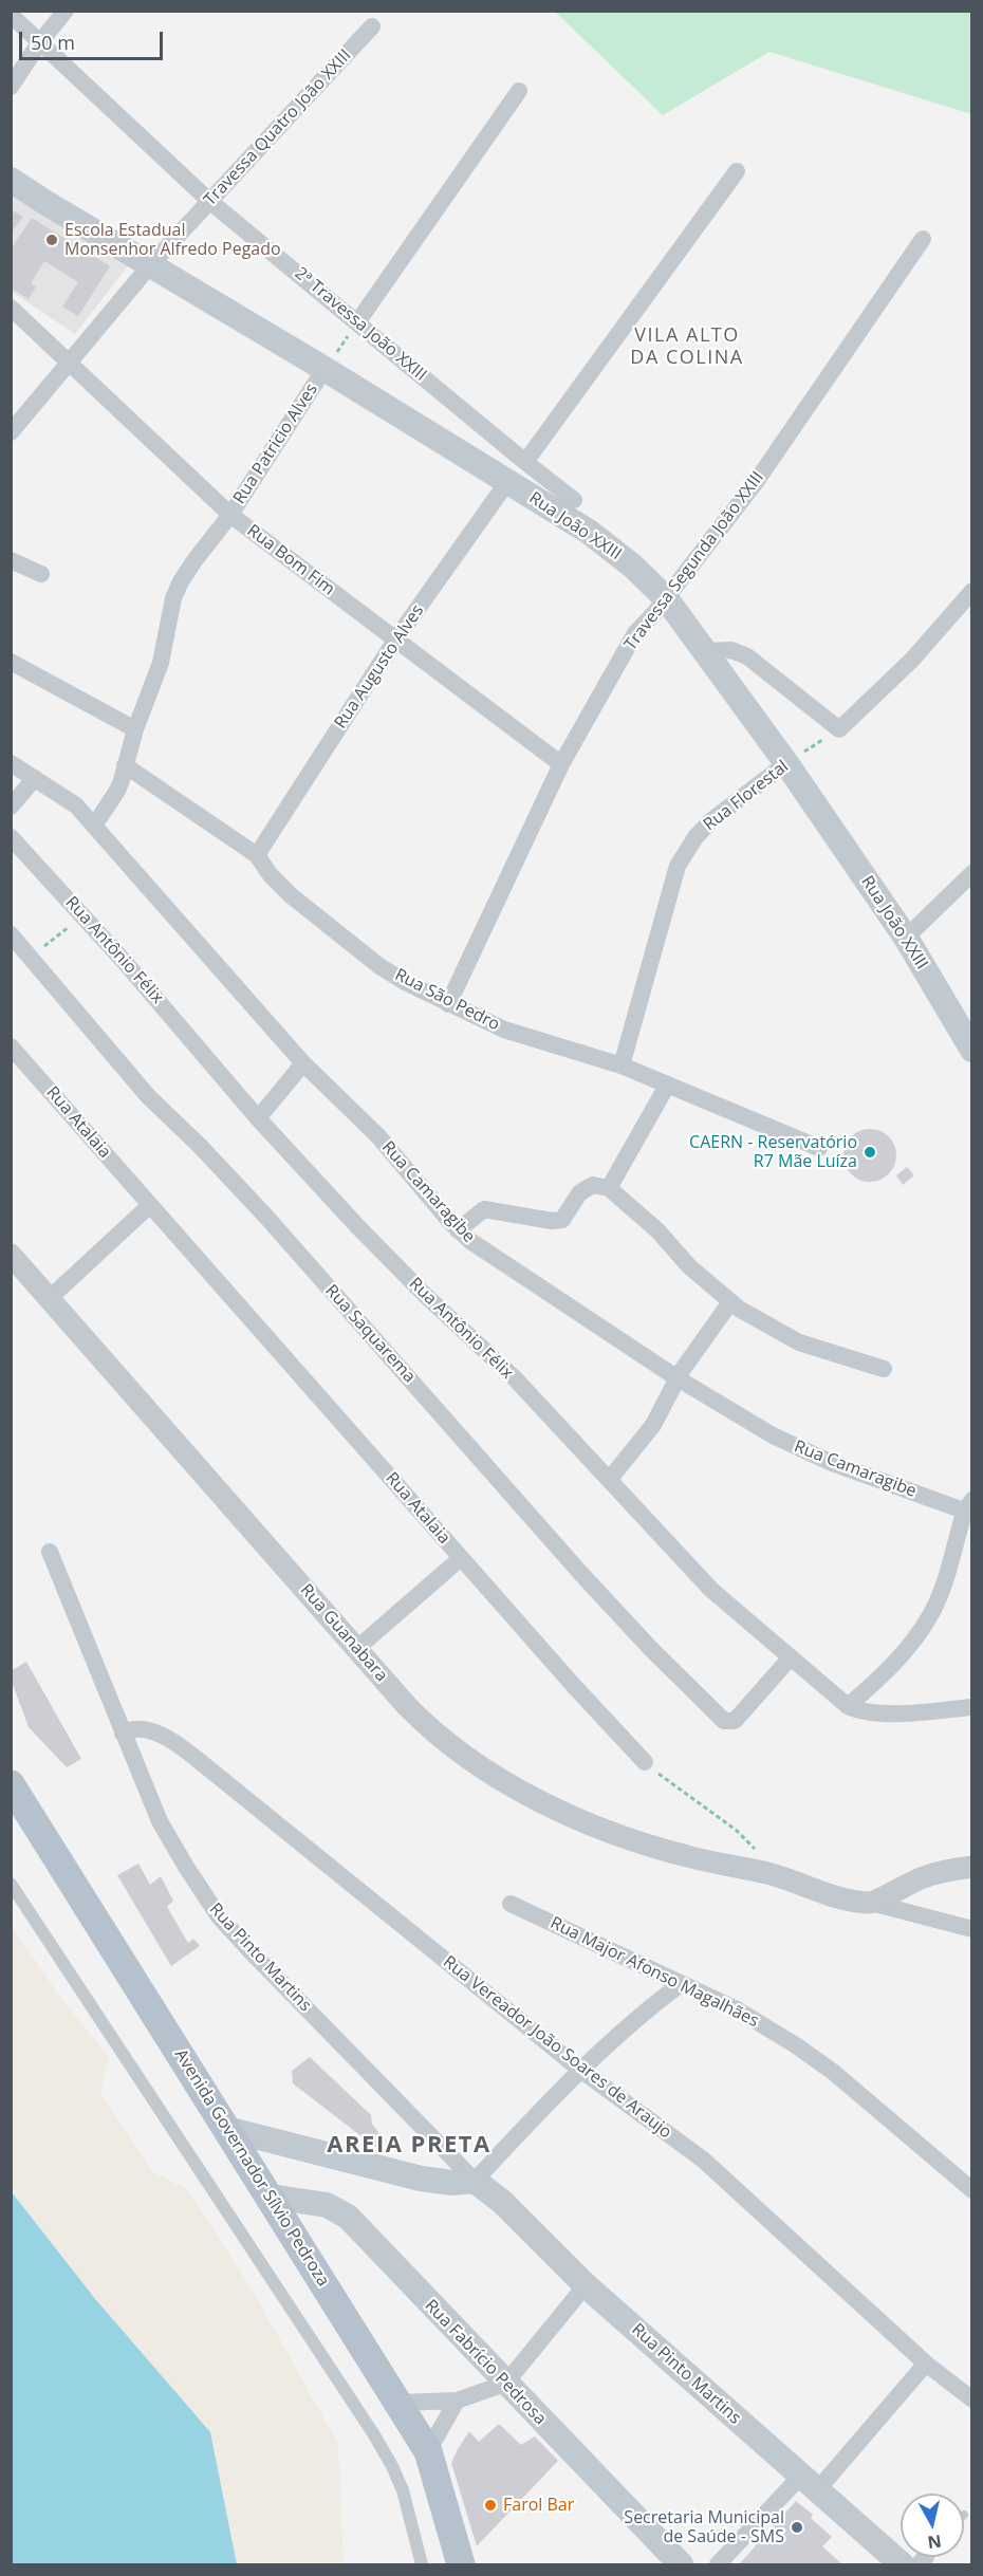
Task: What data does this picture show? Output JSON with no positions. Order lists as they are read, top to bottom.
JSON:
{
  "streets": {
    "main road": [
      "Rua João XXIII",
      "Rua Pinto Martins",
      "Avenida Governador Sílvio Pedroza",
      "Rua Fabrício Pedrosa"
    ],
    "street": [
      "Travessa Quatro João XXIII",
      "2ª Travessa João XXIII",
      "Rua Patricio Alves",
      "Rua Bom Fim",
      "Travessa Segunda João XXIII",
      "Rua Augusto Alves",
      "Rua Florestal",
      "Rua Antônio Félix",
      "Rua São Pedro",
      "Rua Atalaia",
      "Rua Camaragibe",
      "Rua Saquarema",
      "Rua Guanabara",
      "Rua Major Afonso Magalhães",
      "Rua Vereador João Soares de Araujo"
    ]
  },
  "crossings": [
    ["Travessa Quatro João XXIII", "2ª Travessa João XXIII"],
    ["Travessa Quatro João XXIII", "Rua João XXIII"],
    ["Travessa Quatro João XXIII", "Rua Bom Fim"],
    ["2ª Travessa João XXIII", "Rua Patricio Alves"],
    ["Rua Patricio Alves", "Rua João XXIII"],
    ["Rua Patricio Alves", "Rua Bom Fim"],
    ["Rua Patricio Alves", "Rua São Pedro"],
    ["Rua Patricio Alves", "Rua Camaragibe"],
    ["Rua João XXIII", "Travessa Segunda João XXIII"],
    ["Rua João XXIII", "Rua Augusto Alves"],
    ["Rua João XXIII", "Rua Florestal"],
    ["Rua Bom Fim", "Travessa Segunda João XXIII"],
    ["Rua Bom Fim", "Rua Augusto Alves"],
    ["Travessa Segunda João XXIII", "Rua São Pedro"],
    ["Rua Augusto Alves", "Rua São Pedro"],
    ["Rua Florestal", "Rua São Pedro"],
    ["Rua Antônio Félix", "Rua Saquarema"],
    ["Rua Pinto Martins", "Rua Vereador João Soares de Araujo"],
    ["Avenida Governador Sílvio Pedroza", "Rua Fabrício Pedrosa"]
  ],
  "districts": ["VILA ALTO DA COLINA", "AREIA PRETA"],
  "places": [
    "Escola Estadual Monsenhor Alfredo Pegado",
    "CAERN - Reservatório R7 Mãe Luíza",
    "Farol Bar",
    "Secretaria Municipal de Saúde - SMS"
  ],
  "scale_bar": "50 m",
  "north": "bottom"
}
